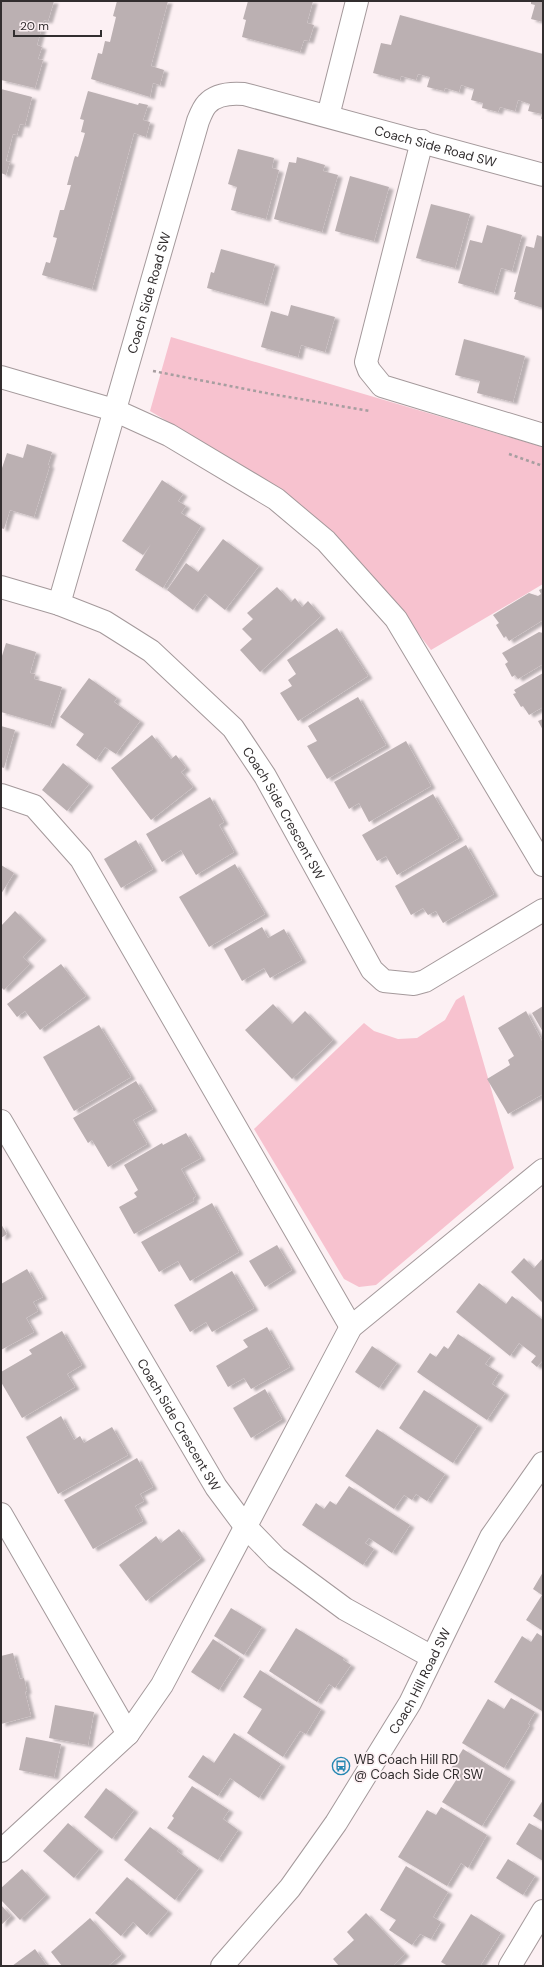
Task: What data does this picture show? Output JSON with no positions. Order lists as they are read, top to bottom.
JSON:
{
  "streets": {
    "street": ["Coach Side Road SW", "Coach Side Crescent SW", "Coach Hill Road SW"]
  },
  "crossings": [
    ["Coach Side Road SW", "Coach Side Crescent SW"],
    ["Coach Side Crescent SW", "Coach Hill Road SW"]
  ],
  "places": {
    "bus stop": ["WB Coach Hill RD @ Coach Side CR SW"]
  },
  "scale_bar": "20 m"
}
